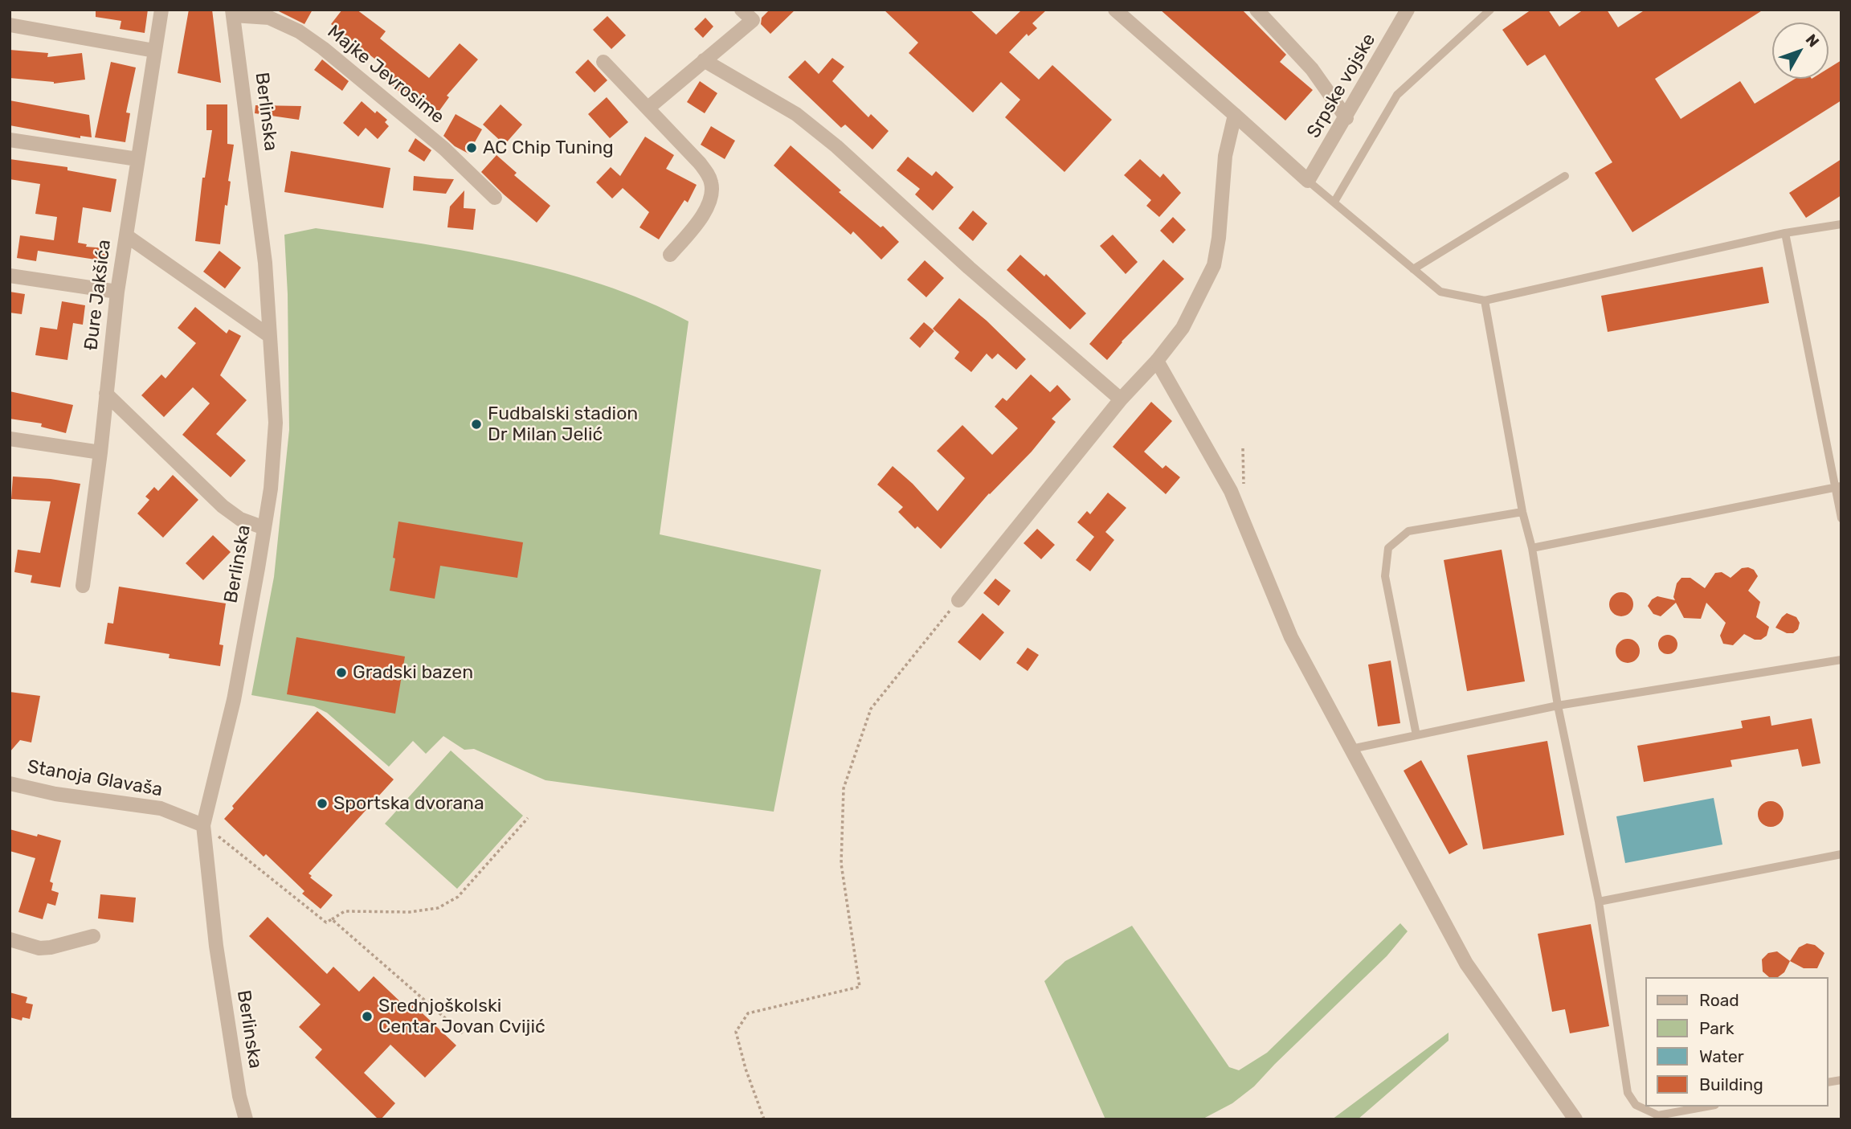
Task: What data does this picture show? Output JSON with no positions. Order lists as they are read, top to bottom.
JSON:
{
  "streets": {
    "street": [
      "Majke Jevrosime",
      "Srpske vojske",
      "Berlinska",
      "Đure Jakšića",
      "Stanoja Glavaša"
    ]
  },
  "crossings": [
    ["Majke Jevrosime", "Berlinska"],
    ["Berlinska", "Stanoja Glavaša"]
  ],
  "places": [
    "AC Chip Tuning",
    "Fudbalski stadion Dr Milan Jelić",
    "Gradski bazen",
    "Sportska dvorana",
    "Srednjoškolski Centar Jovan Cvijić"
  ],
  "legend": [
    "Road",
    "Park",
    "Water",
    "Building"
  ],
  "north": "top right"
}
